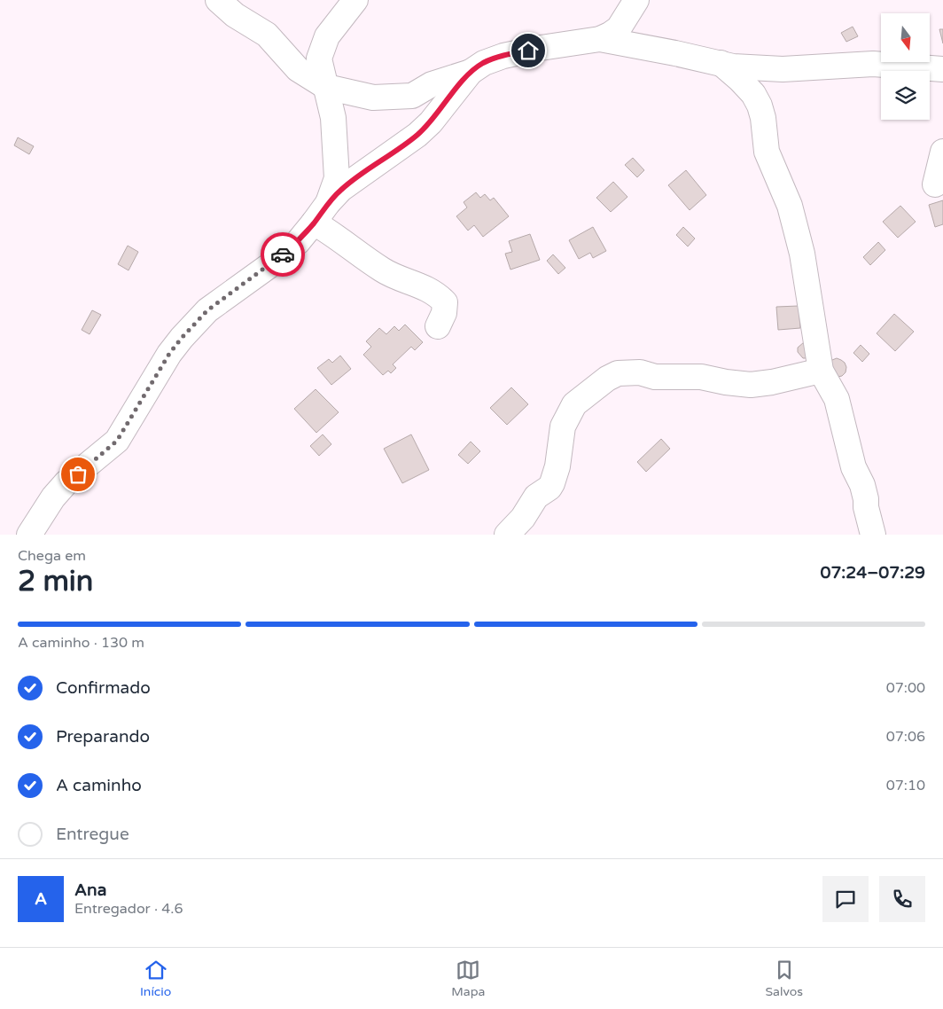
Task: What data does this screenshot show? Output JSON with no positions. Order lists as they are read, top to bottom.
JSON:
{
  "north": "bottom",
  "page": {
    "heading": ["2 min", "Chega em", "07:24–07:29"],
    "panel": ["Ana", "Entregador · 4.6"],
    "bar": "A caminho · 130 m",
    "list": [
      ["Confirmado", "07:00"],
      ["Preparando", "07:06"],
      ["A caminho", "07:10"],
      "Entregue"
    ],
    "round": "A",
    "tabs": ["Início", "Mapa", "Salvos"]
  }
}
